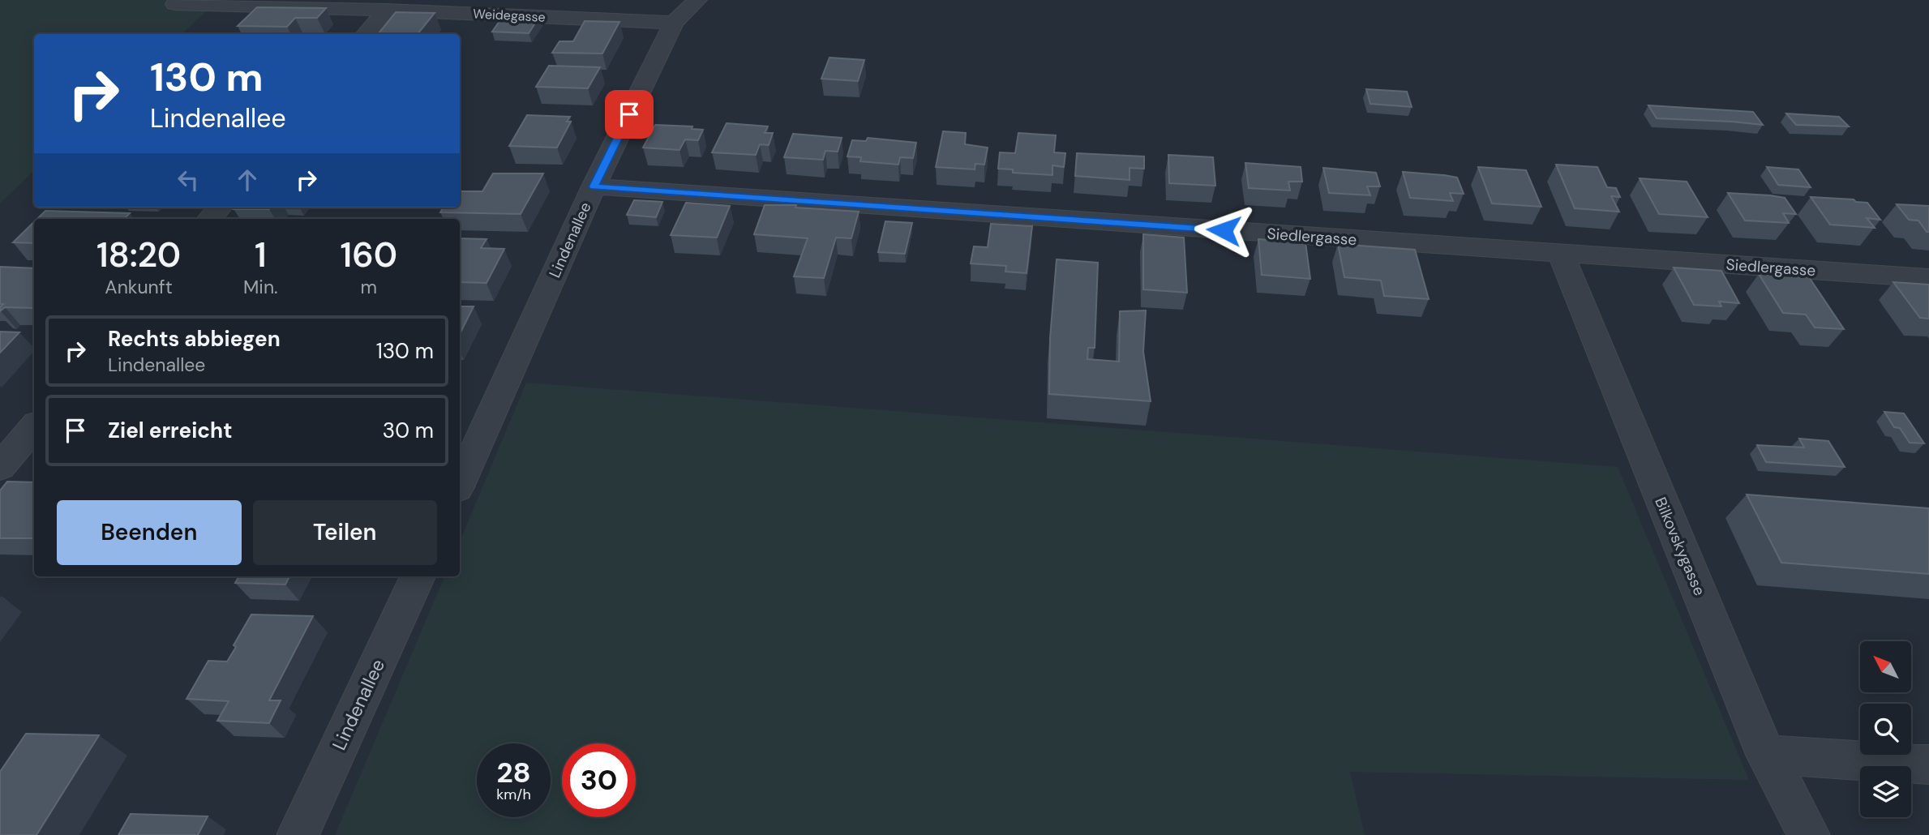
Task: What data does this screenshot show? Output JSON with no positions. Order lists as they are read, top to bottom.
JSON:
{
  "streets": {
    "street": [
      "Weidegasse",
      "Siedlergasse",
      "Lindenallee",
      "Bilkovskygasse"
    ]
  },
  "crossings": [
    ["Weidegasse", "Lindenallee"],
    ["Siedlergasse", "Lindenallee"],
    ["Siedlergasse", "Bilkovskygasse"]
  ],
  "north": "top left",
  "page": {
    "turn": ["130 m", "Lindenallee"],
    "eta": [
      "18:20",
      "Ankunft",
      "1",
      "Min.",
      "160",
      "m"
    ],
    "list": [
      {
        "name": "Rechts abbiegen",
        "note": "Lindenallee",
        "value": "130 m"
      },
      {
        "name": "Ziel erreicht",
        "value": "30 m"
      }
    ],
    "buttons": ["Beenden", "Teilen"],
    "speed": "28 km/h",
    "limit": "30"
  }
}
